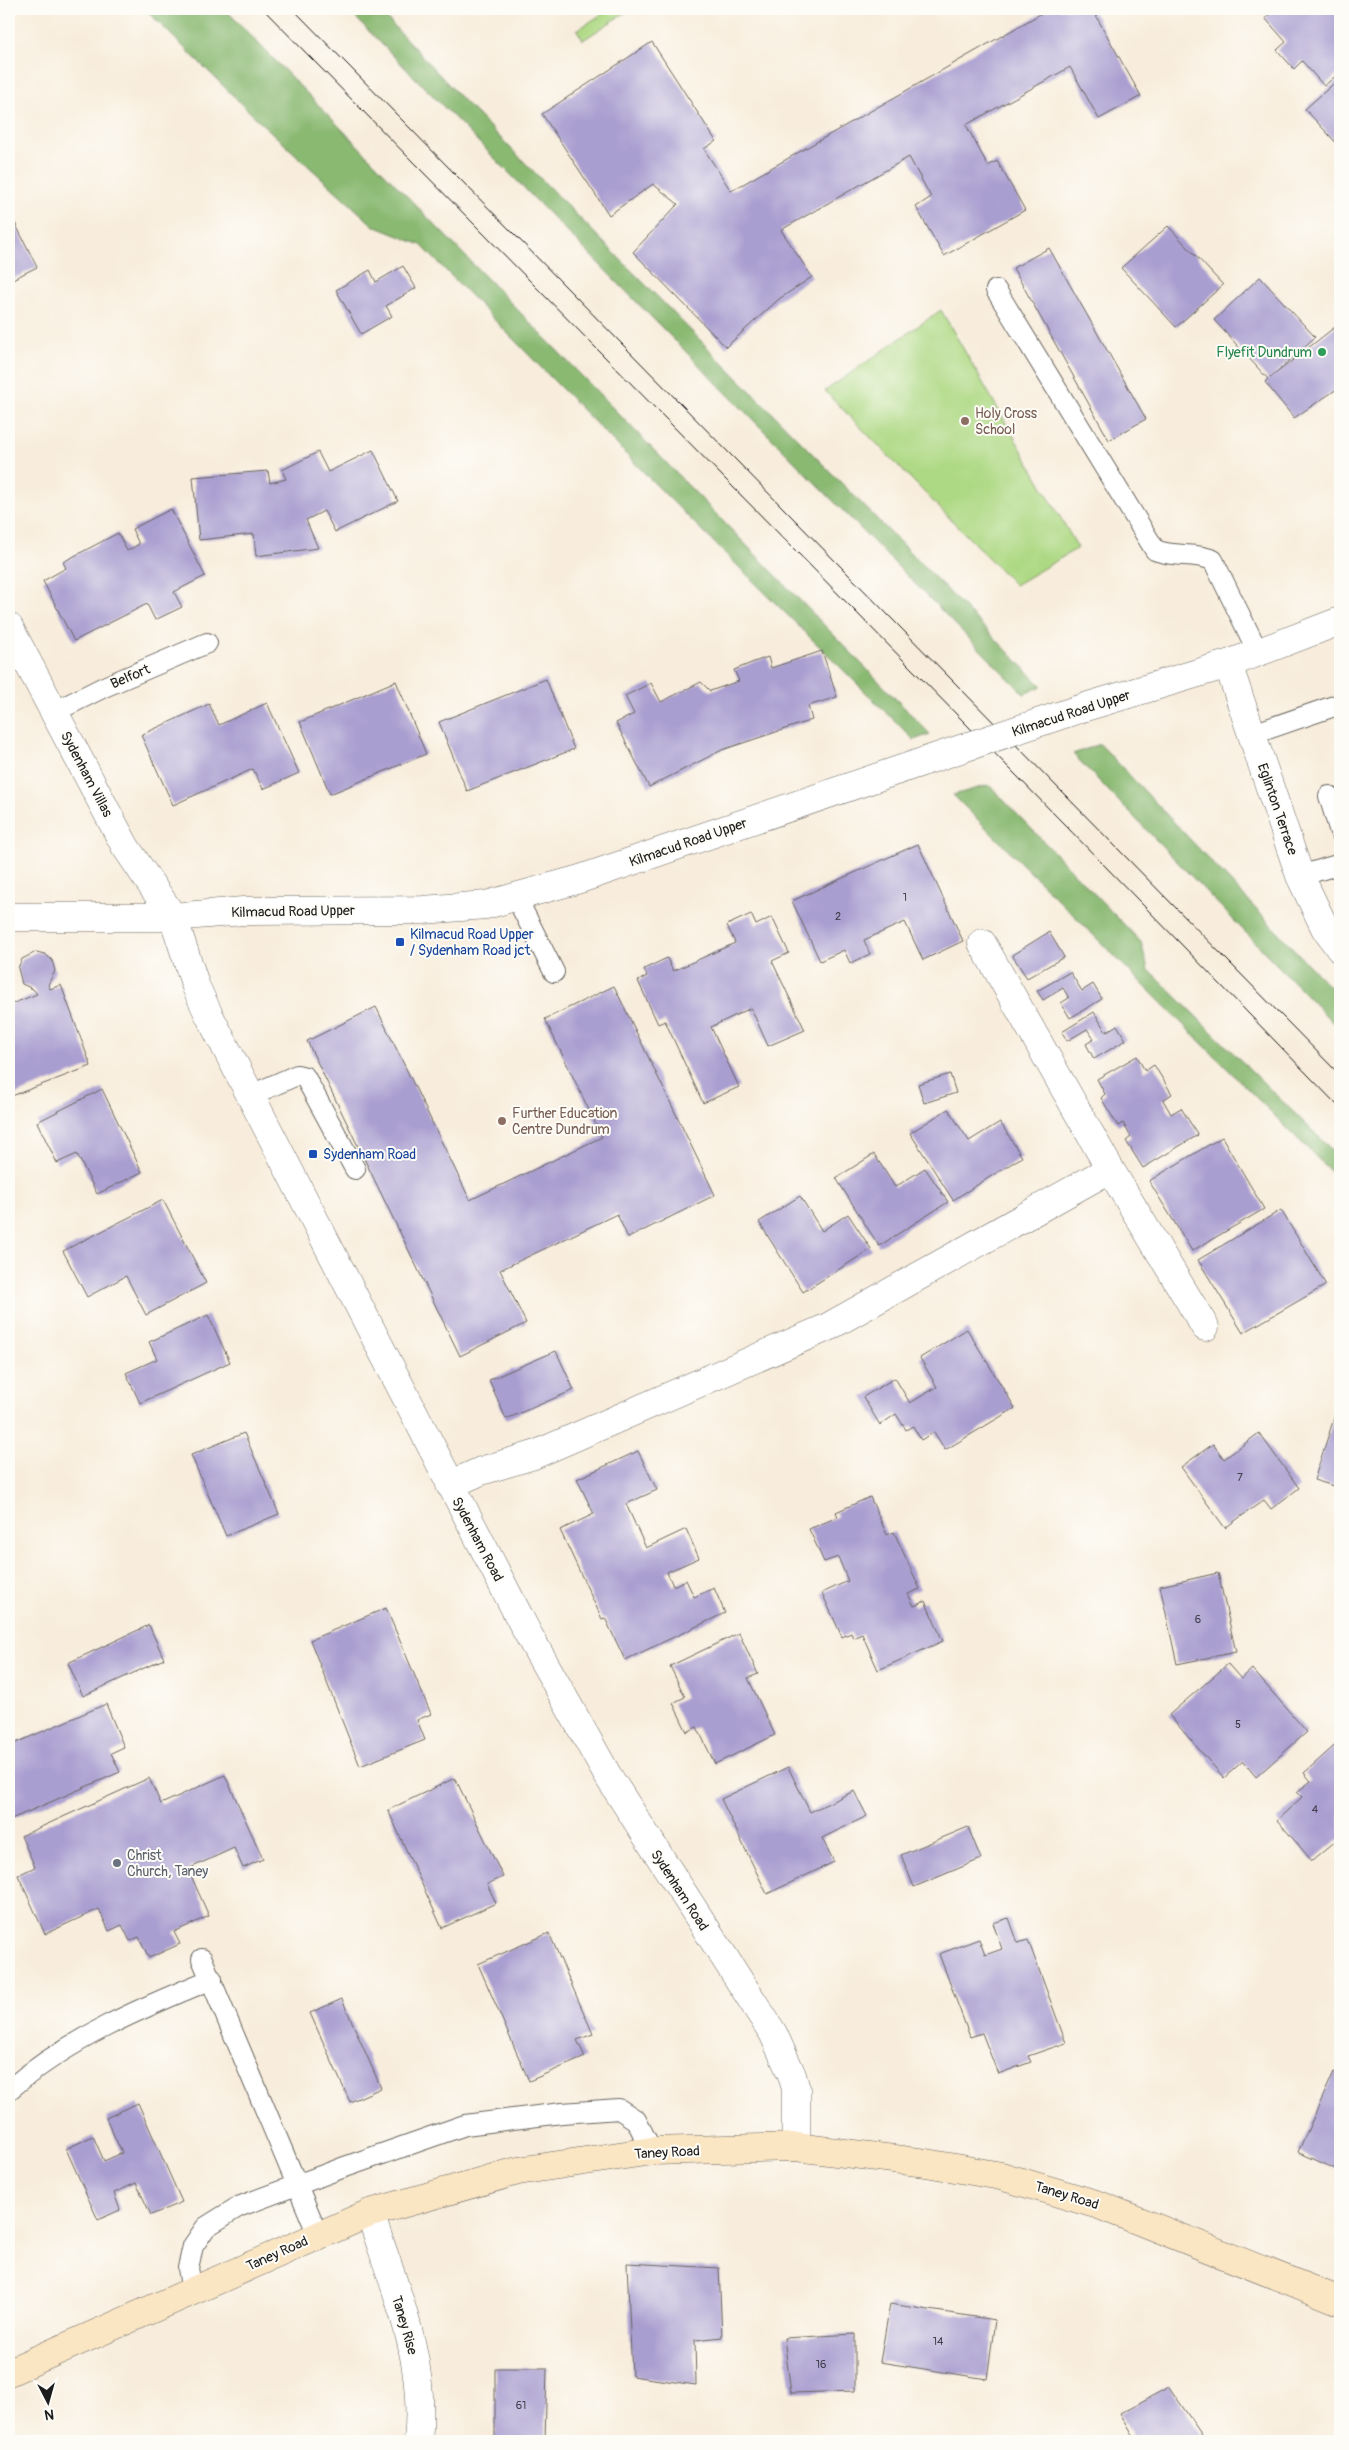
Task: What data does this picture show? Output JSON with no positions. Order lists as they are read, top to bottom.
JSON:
{
  "streets": {
    "main road": ["Taney Road"],
    "street": [
      "Kilmacud Road Upper",
      "Sydenham Villas",
      "Eglinton Terrace",
      "Sydenham Road",
      "Taney Rise"
    ],
    "lane": ["Belfort"]
  },
  "crossings": [
    ["Belfort", "Sydenham Villas"],
    ["Kilmacud Road Upper", "Sydenham Villas"],
    ["Kilmacud Road Upper", "Eglinton Terrace"],
    ["Kilmacud Road Upper", "Sydenham Road"],
    ["Sydenham Villas", "Sydenham Road"],
    ["Sydenham Road", "Taney Road"],
    ["Taney Road", "Taney Rise"]
  ],
  "places": {
    "other": [
      "Flyefit Dundrum",
      "Holy Cross School",
      "Further Education Centre Dundrum",
      "Christ Church, Taney"
    ],
    "transit": ["Kilmacud Road Upper / Sydenham Road jct", "Sydenham Road"]
  },
  "house_numbers": [
    "1",
    "2",
    "7",
    "6",
    "5",
    "4",
    "14",
    "16",
    "61"
  ],
  "north": "bottom"
}
